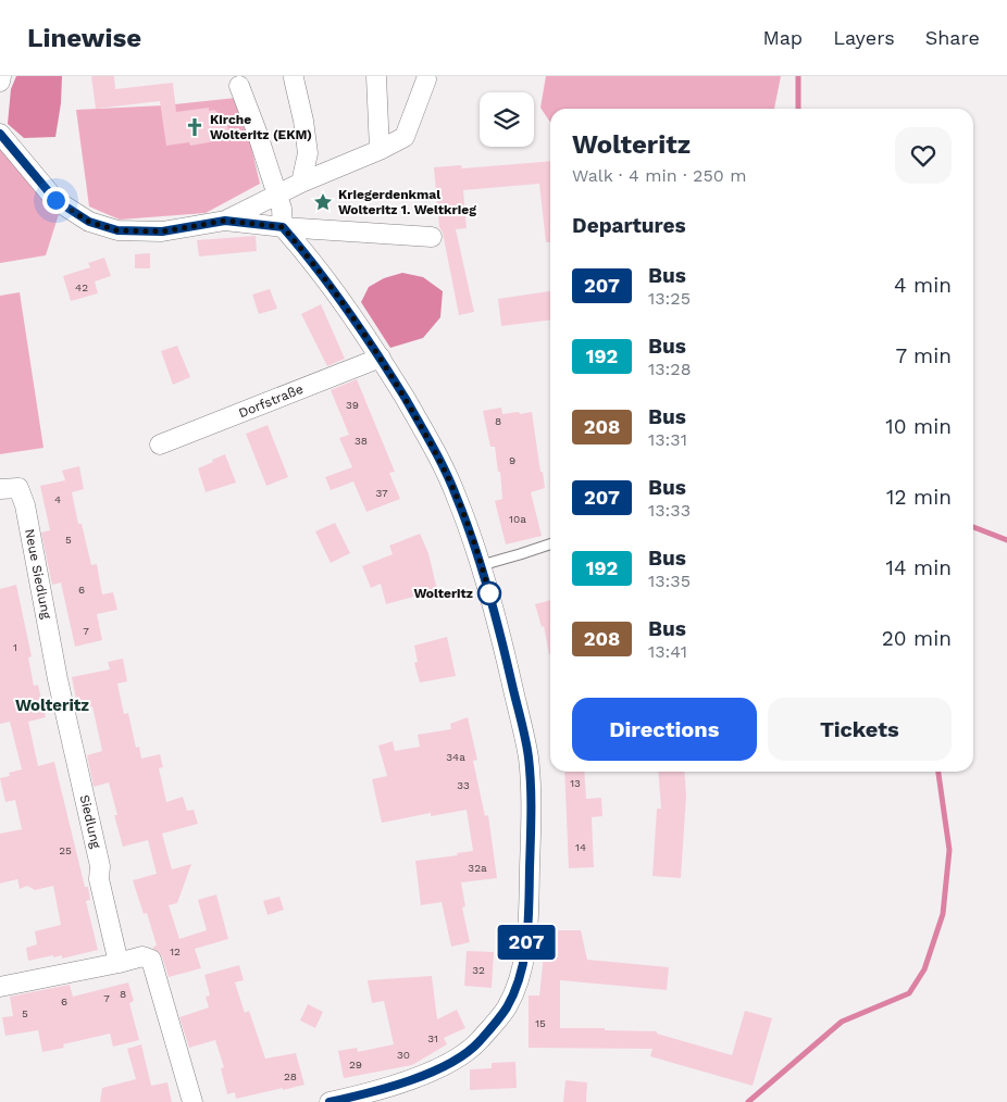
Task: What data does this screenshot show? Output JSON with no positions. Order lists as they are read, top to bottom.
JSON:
{
  "streets": {
    "street": ["Dorfstraße", "Neue Siedlung", "Siedlung"]
  },
  "crossings": [
    ["Neue Siedlung", "Siedlung"]
  ],
  "districts": ["Wolteritz"],
  "places": {
    "church": ["Kirche Wolteritz (EKM)"],
    "place": ["Kriegerdenkmal Wolteritz 1. Weltkrieg"],
    "other": ["Wolteritz"]
  },
  "lines": ["bus line 207"],
  "house_numbers": [
    "42",
    "39",
    "8",
    "38",
    "9",
    "37",
    "4",
    "10a",
    "5",
    "6",
    "7",
    "1",
    "34a",
    "13",
    "33",
    "14",
    "25",
    "32a",
    "12",
    "32",
    "8",
    "7",
    "6",
    "5",
    "15",
    "31",
    "30",
    "29",
    "28"
  ],
  "page": {
    "header": "Linewise",
    "nav": ["Map", "Layers", "Share"],
    "on_map": "207",
    "heading": [
      ["Wolteritz", "Walk · 4 min · 250 m"],
      "Departures"
    ],
    "list": [
      {
        "mark": "207",
        "name": "Bus",
        "note": "13:25",
        "value": "4 min"
      },
      {
        "mark": "192",
        "name": "Bus",
        "note": "13:28",
        "value": "7 min"
      },
      {
        "mark": "208",
        "name": "Bus",
        "note": "13:31",
        "value": "10 min"
      },
      {
        "mark": "207",
        "name": "Bus",
        "note": "13:33",
        "value": "12 min"
      },
      {
        "mark": "192",
        "name": "Bus",
        "note": "13:35",
        "value": "14 min"
      },
      {
        "mark": "208",
        "name": "Bus",
        "note": "13:41",
        "value": "20 min"
      }
    ],
    "buttons": ["Directions", "Tickets"]
  }
}
